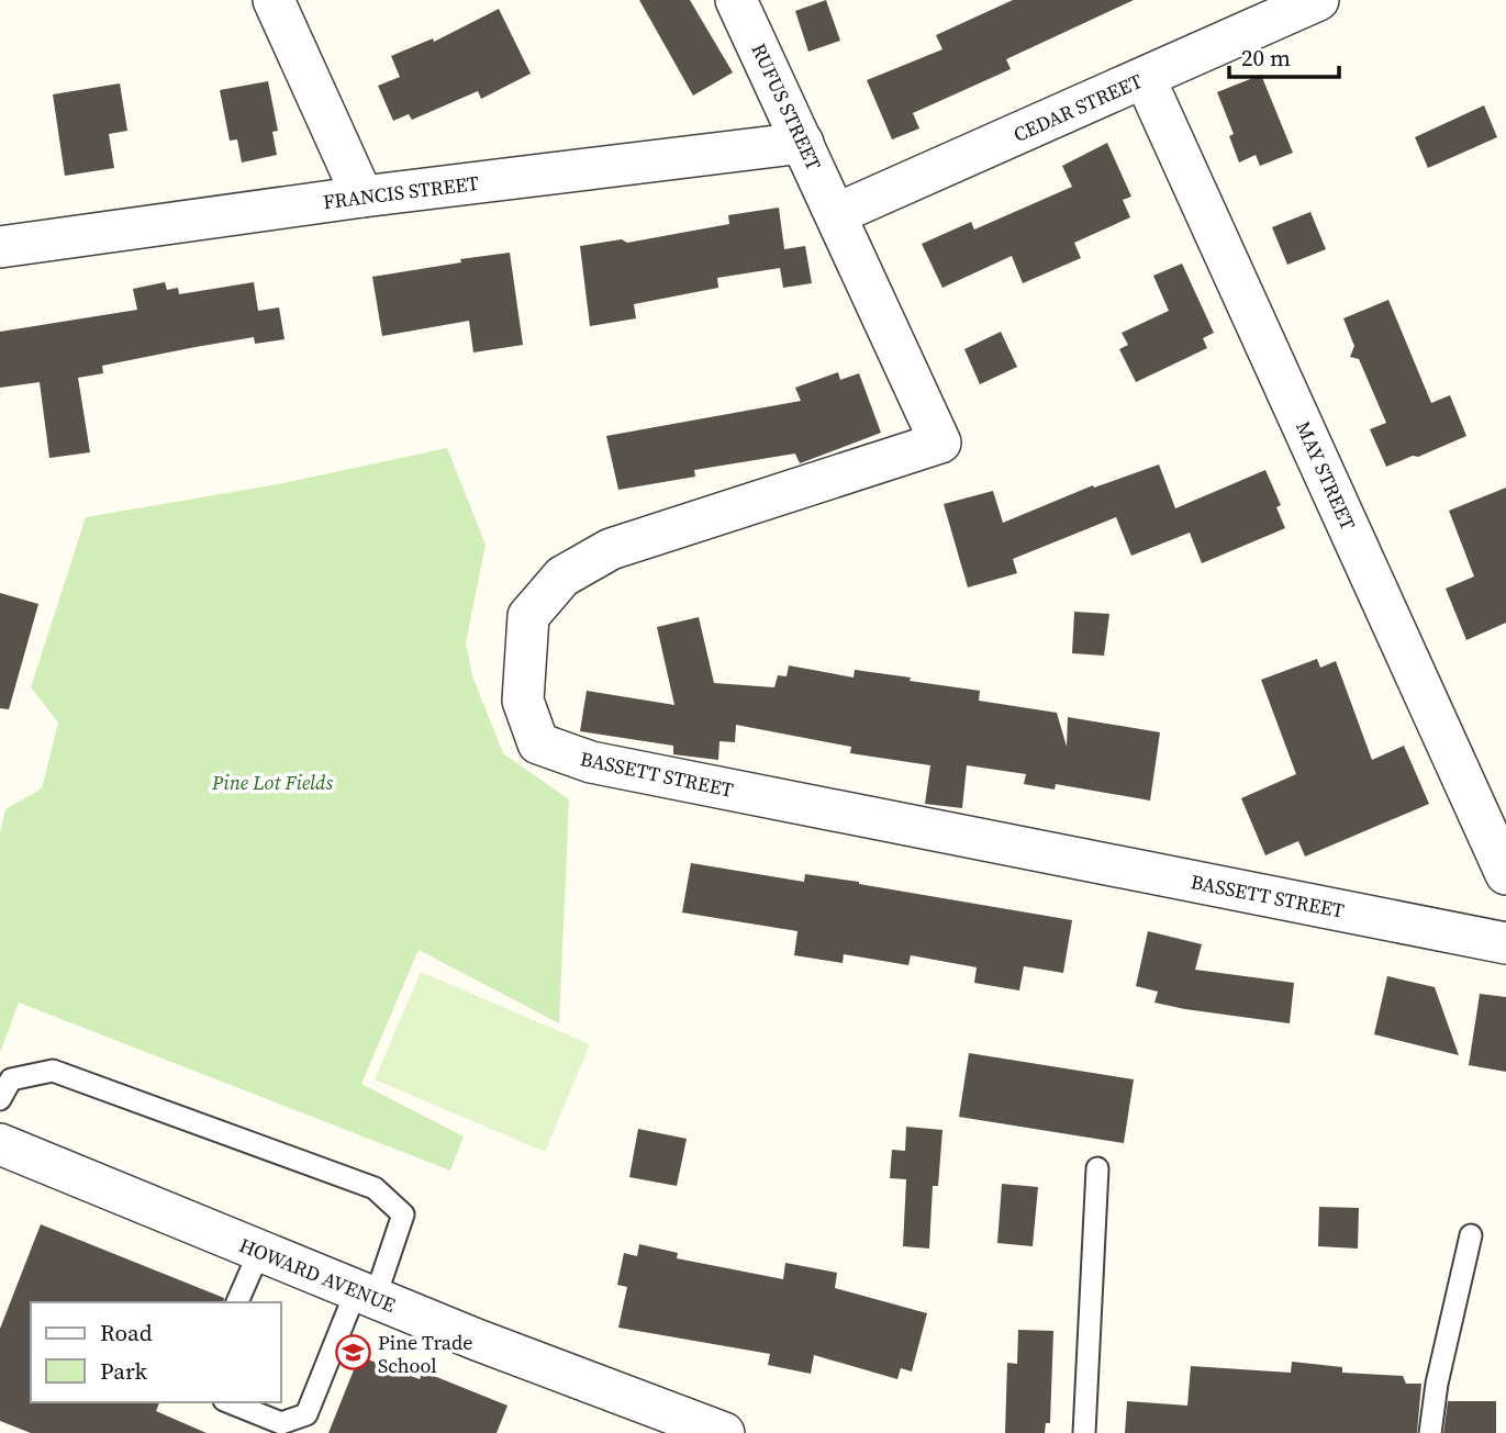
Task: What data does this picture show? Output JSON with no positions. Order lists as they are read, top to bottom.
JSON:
{
  "streets": {
    "street": [
      "RUFUS STREET",
      "CEDAR STREET",
      "FRANCIS STREET",
      "MAY STREET",
      "BASSETT STREET",
      "HOWARD AVENUE"
    ]
  },
  "crossings": [
    ["RUFUS STREET", "CEDAR STREET"],
    ["RUFUS STREET", "FRANCIS STREET"],
    ["RUFUS STREET", "BASSETT STREET"],
    ["CEDAR STREET", "MAY STREET"],
    ["CEDAR STREET", "BASSETT STREET"]
  ],
  "parks": ["Pine Lot Fields"],
  "places": {
    "school or university": ["Pine Trade School"]
  },
  "legend": ["Road", "Park"],
  "scale_bar": "20 m"
}
